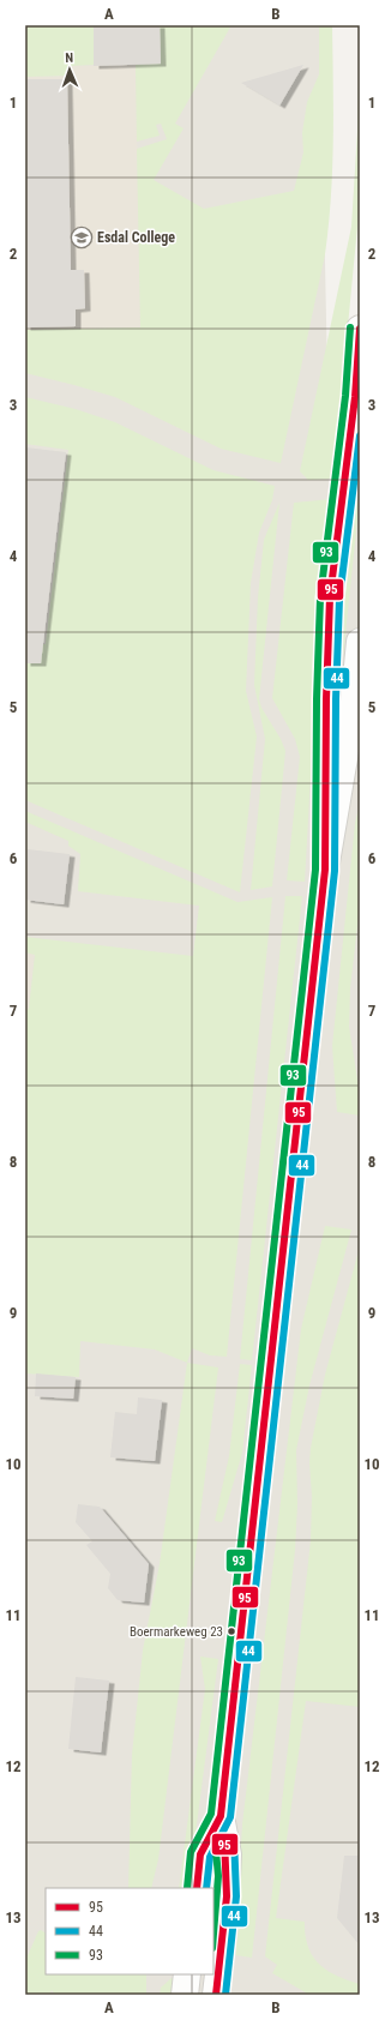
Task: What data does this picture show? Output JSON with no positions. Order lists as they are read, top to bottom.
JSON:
{
  "places": {
    "school or university": ["Esdal College"],
    "other": ["Boermarkeweg 23"]
  },
  "lines": ["transit line 93", "transit line 95", "transit line 44"],
  "legend": ["95", "44", "93"],
  "north": "top",
  "grid": {
    "columns": ["A", "B"],
    "rows": [
      "1",
      "2",
      "3",
      "4",
      "5",
      "6",
      "7",
      "8",
      "9",
      "10",
      "11",
      "12",
      "13"
    ]
  }
}
